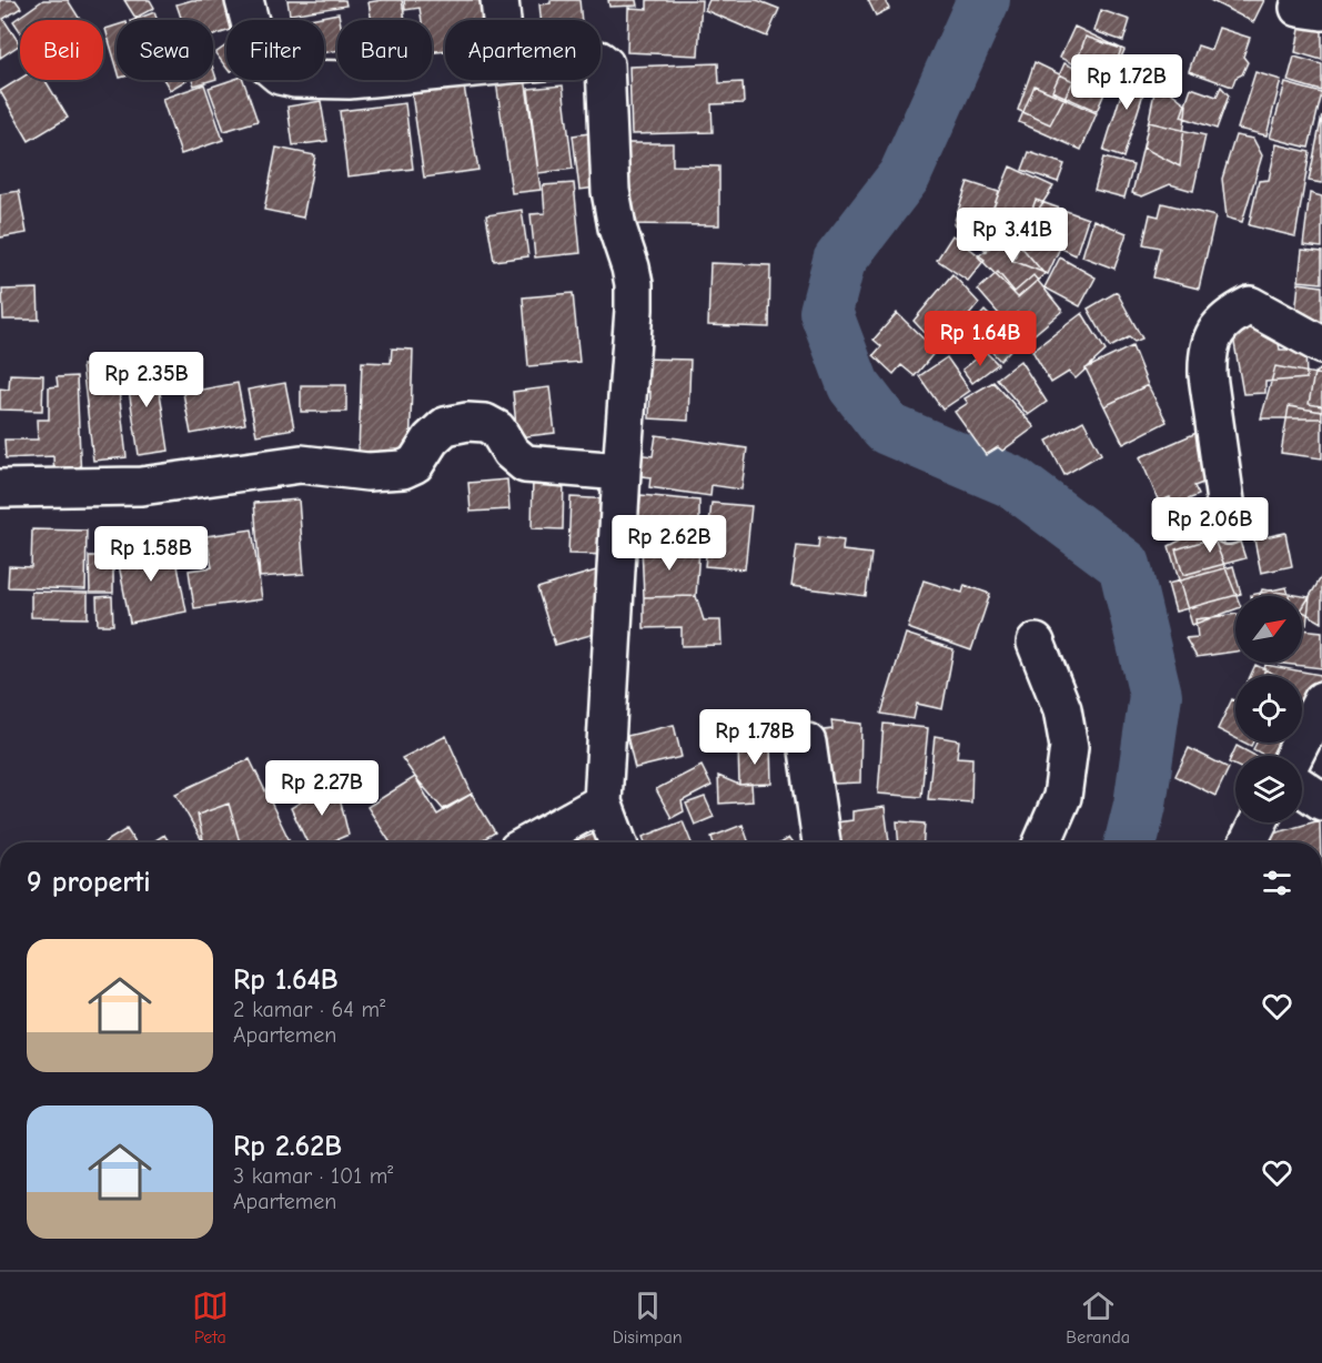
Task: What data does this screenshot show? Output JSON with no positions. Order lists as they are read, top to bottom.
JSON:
{
  "north": "top right",
  "page": {
    "chip": [
      "Beli",
      "Sewa",
      "Filter",
      "Baru",
      "Apartemen"
    ],
    "price": [
      "Rp 1.72B",
      "Rp 3.41B",
      "Rp 1.64B",
      "Rp 2.35B",
      "Rp 2.06B",
      "Rp 2.62B",
      "Rp 1.58B",
      "Rp 1.78B",
      "Rp 2.27B"
    ],
    "heading": "9 properti",
    "list": [
      {
        "name": "Rp 1.64B",
        "note": "2 kamar · 64 m² · Apartemen"
      },
      {
        "name": "Rp 2.62B",
        "note": "3 kamar · 101 m² · Apartemen"
      }
    ],
    "tabs": ["Peta", "Disimpan", "Beranda"]
  }
}
